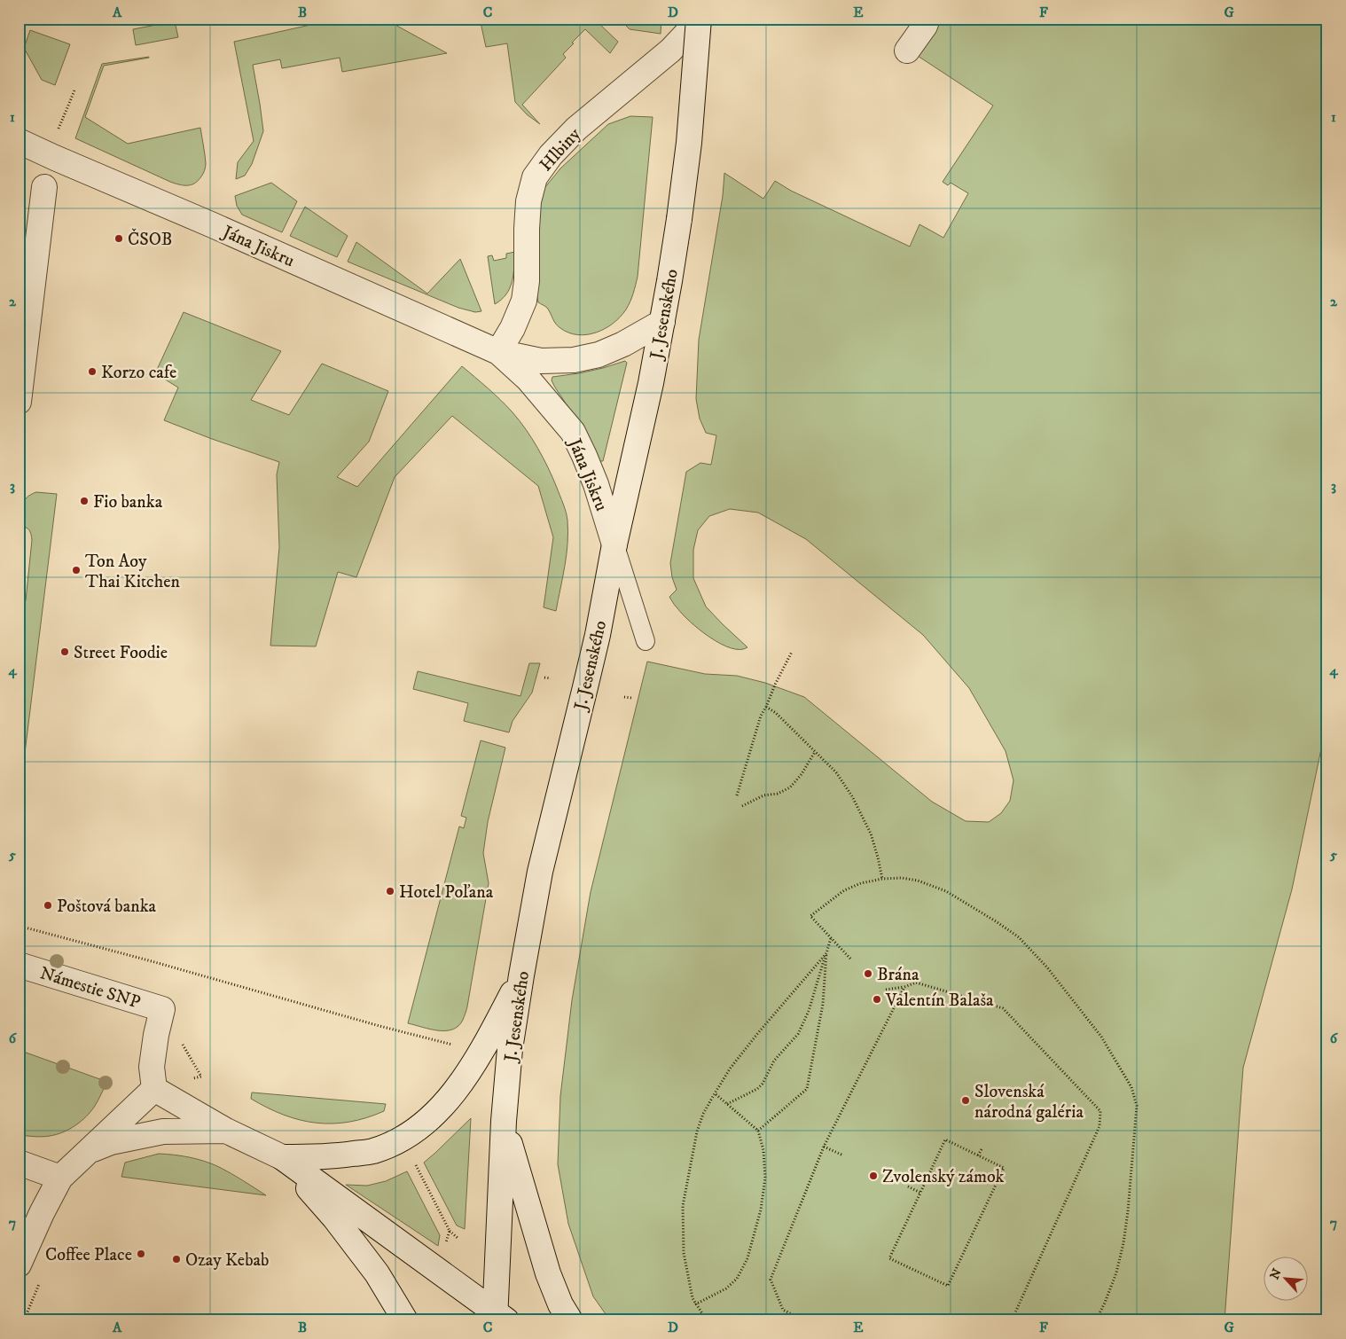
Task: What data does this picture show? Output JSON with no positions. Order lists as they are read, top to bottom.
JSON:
{
  "streets": {
    "street": [
      "Hlbiny",
      "Jána Jiskru",
      "J. Jesenského",
      "Námestie SNP"
    ]
  },
  "crossings": [
    ["Hlbiny", "Jána Jiskru"],
    ["Hlbiny", "J. Jesenského"],
    ["Jána Jiskru", "J. Jesenského"]
  ],
  "places": [
    "ČSOB",
    "Korzo cafe",
    "Fio banka",
    "Ton Aoy Thai Kitchen",
    "Street Foodie",
    "Hotel Poľana",
    "Poštová banka",
    "Brána",
    "Valentín Balaša",
    "Slovenská národná galéria",
    "Zvolenský zámok",
    "Coffee Place",
    "Ozay Kebab"
  ],
  "north": "top left",
  "grid": {
    "columns": [
      "A",
      "B",
      "C",
      "D",
      "E",
      "F",
      "G"
    ],
    "rows": [
      "1",
      "2",
      "3",
      "4",
      "5",
      "6",
      "7"
    ]
  }
}
